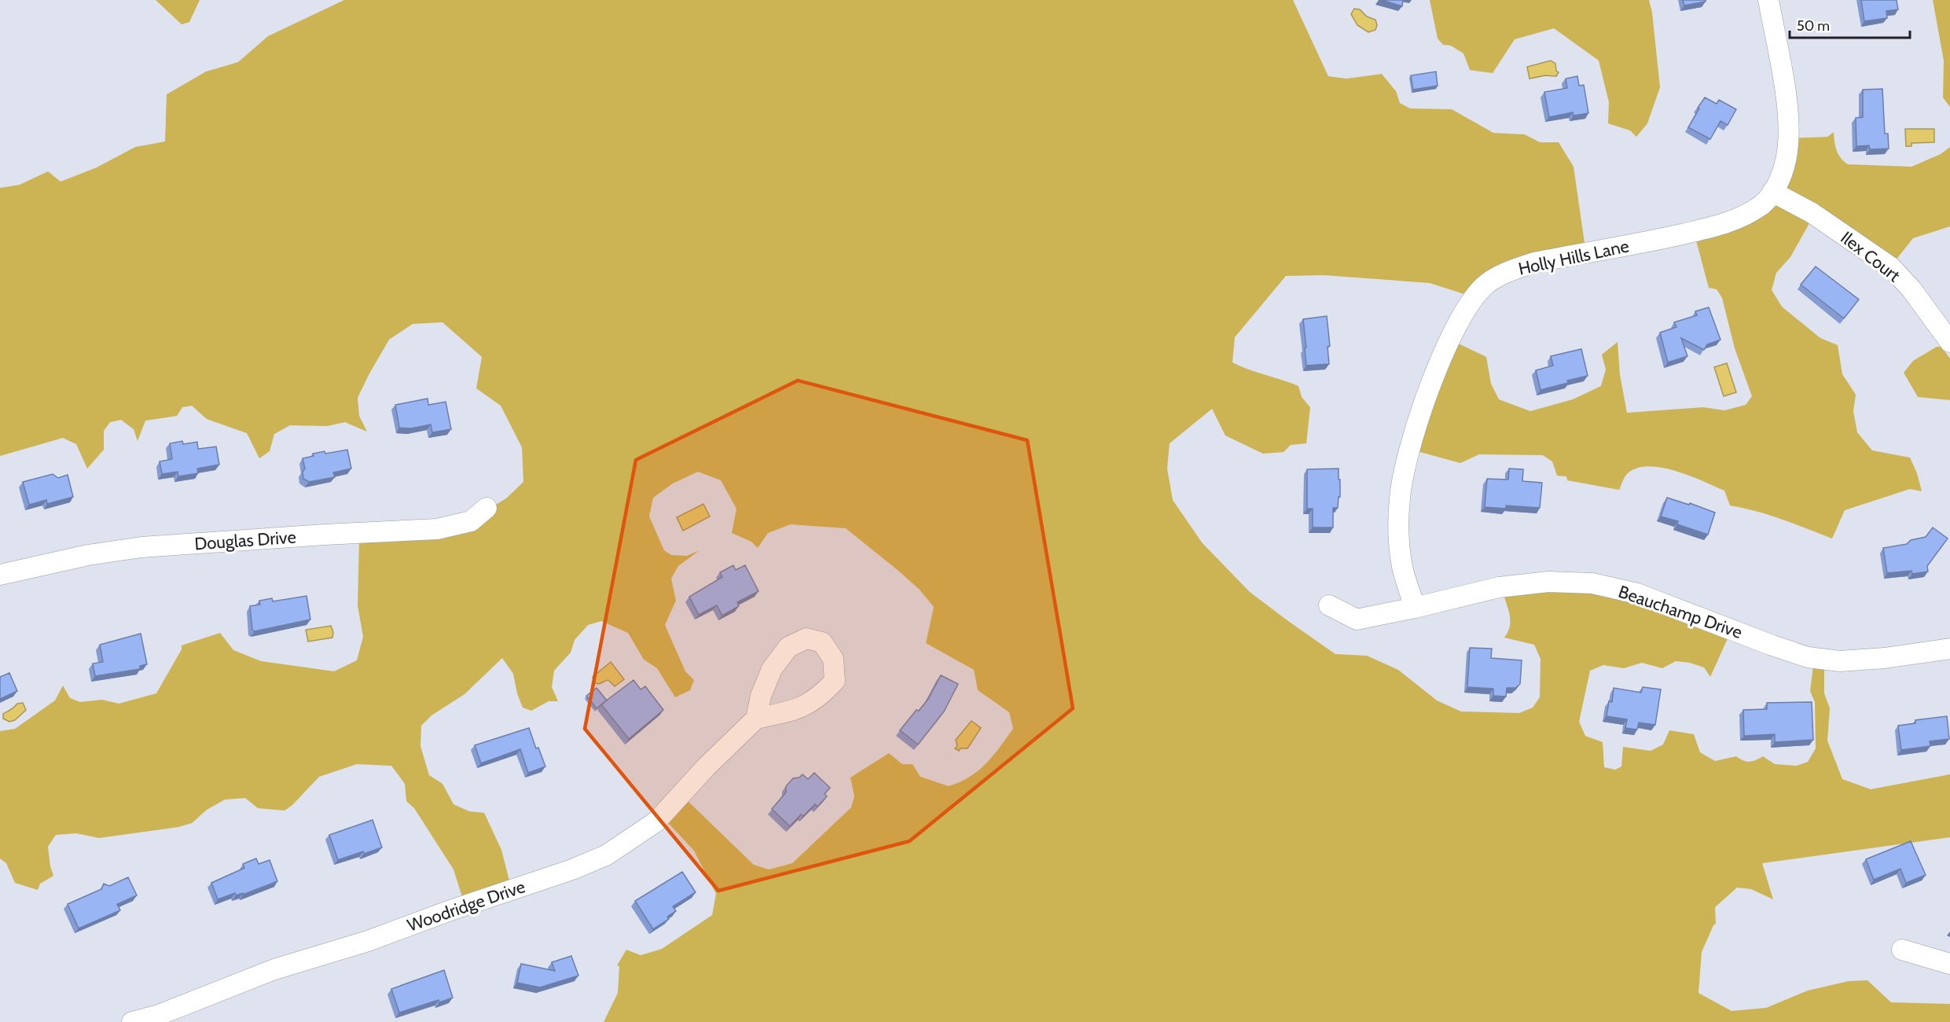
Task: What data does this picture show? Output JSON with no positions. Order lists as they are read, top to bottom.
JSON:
{
  "streets": {
    "street": [
      "Ilex Court",
      "Holly Hills Lane",
      "Douglas Drive",
      "Beauchamp Drive",
      "Woodridge Drive"
    ]
  },
  "crossings": [
    ["Ilex Court", "Holly Hills Lane"],
    ["Holly Hills Lane", "Beauchamp Drive"]
  ],
  "scale_bar": "50 m"
}
